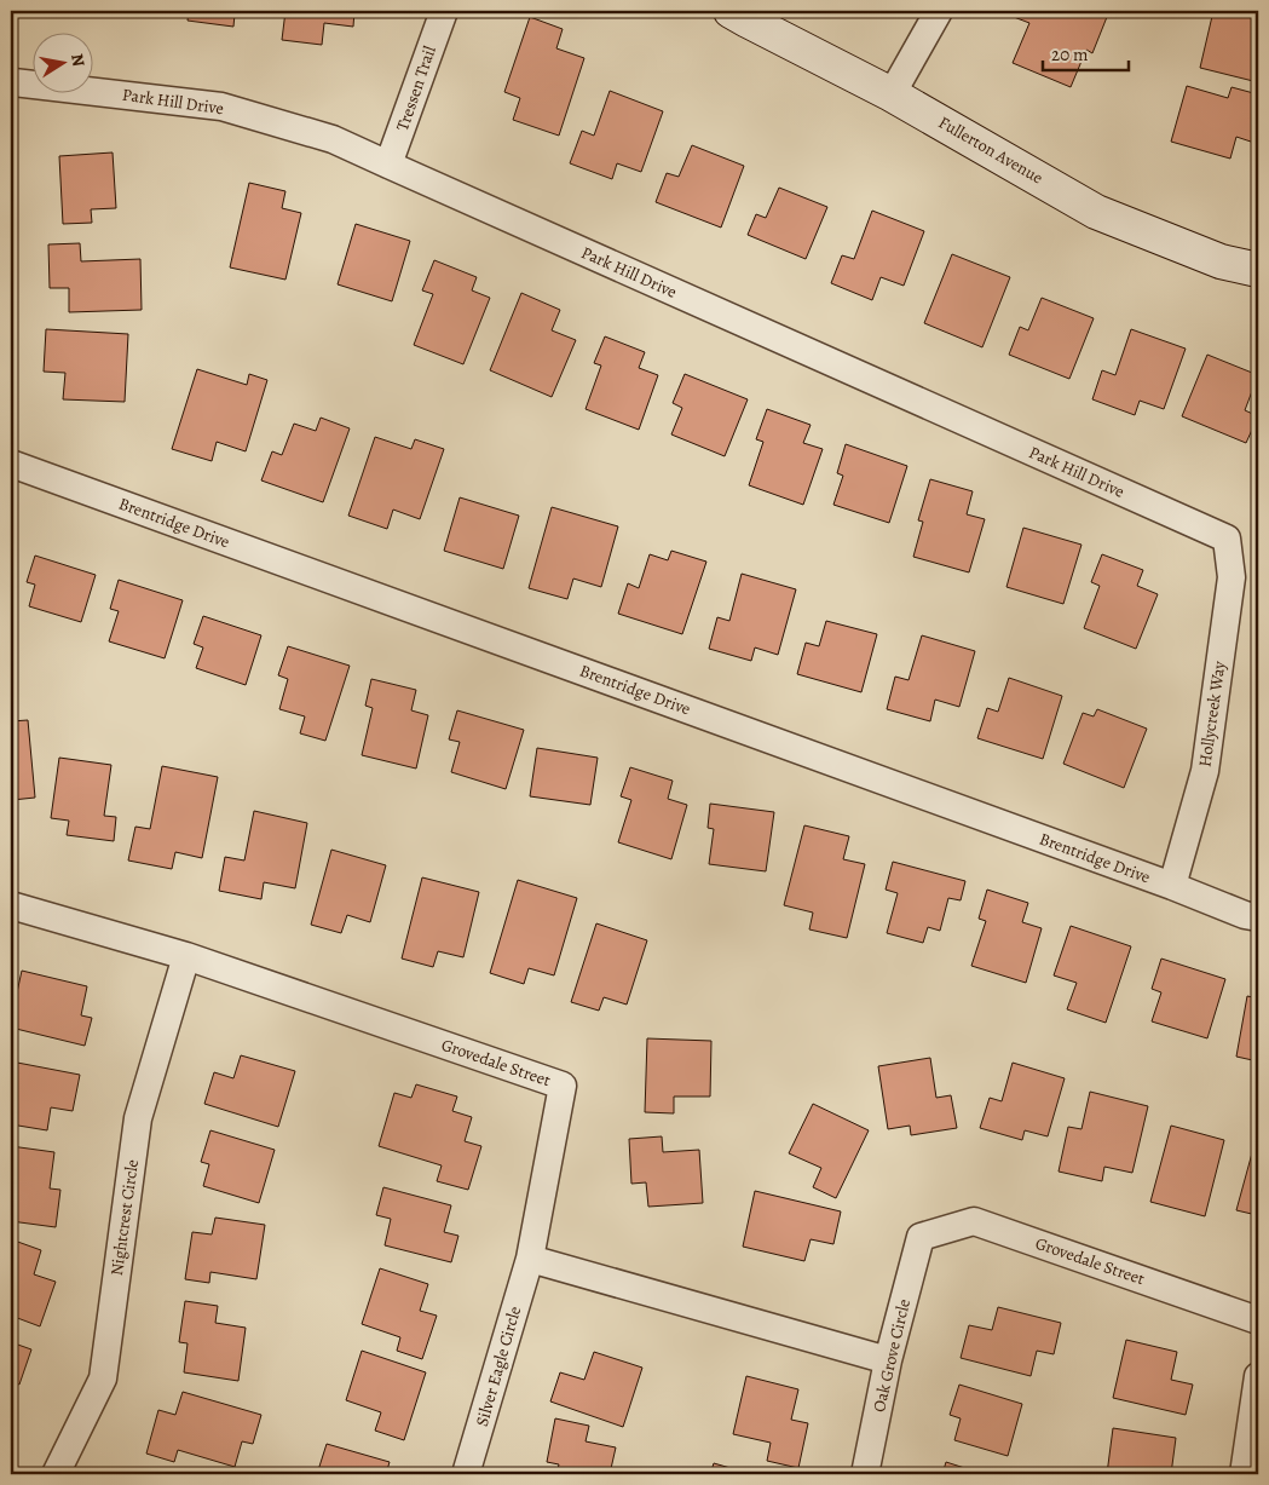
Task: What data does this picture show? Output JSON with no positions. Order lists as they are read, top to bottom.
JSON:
{
  "streets": {
    "main road": ["Fullerton Avenue"],
    "street": [
      "Tressen Trail",
      "Park Hill Drive",
      "Brentridge Drive",
      "Hollycreek Way",
      "Grovedale Street",
      "Nightcrest Circle",
      "Oak Grove Circle",
      "Silver Eagle Circle"
    ]
  },
  "crossings": [
    ["Tressen Trail", "Park Hill Drive"],
    ["Park Hill Drive", "Hollycreek Way"],
    ["Brentridge Drive", "Hollycreek Way"],
    ["Grovedale Street", "Nightcrest Circle"],
    ["Grovedale Street", "Oak Grove Circle"],
    ["Grovedale Street", "Silver Eagle Circle"]
  ],
  "scale_bar": "20 m",
  "north": "right"
}
